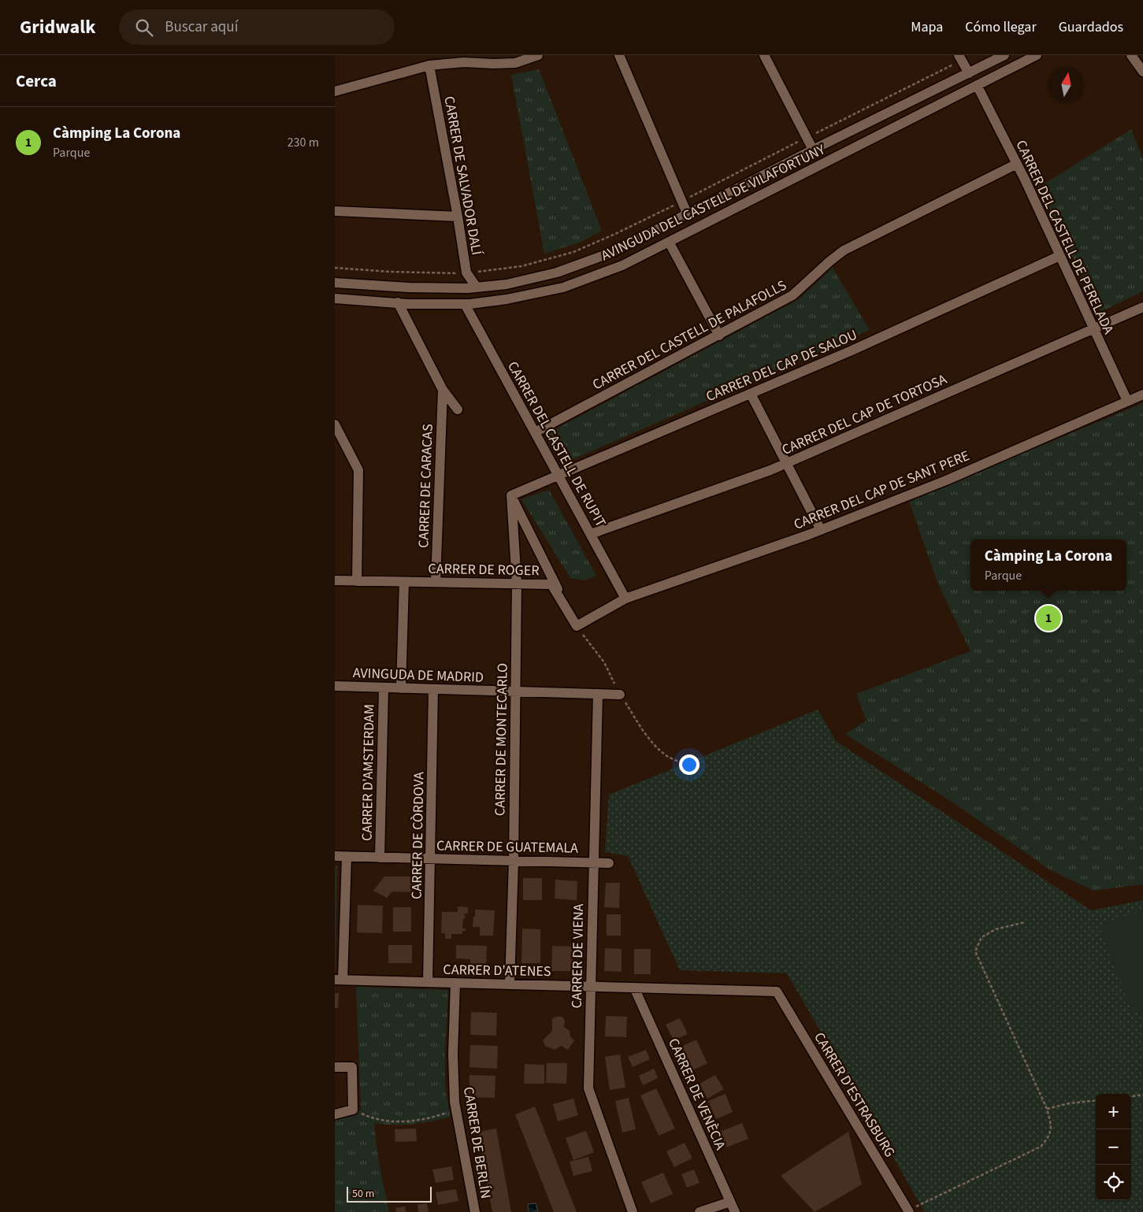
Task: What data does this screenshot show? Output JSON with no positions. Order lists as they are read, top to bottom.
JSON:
{
  "streets": {
    "street": [
      "CARRER DE SALVADOR DALÍ",
      "AVINGUDA DEL CASTELL DE VILAFORTUNY",
      "CARRER DEL CASTELL DE PERELADA",
      "CARRER DEL CASTELL DE PALAFOLLS",
      "CARRER DEL CAP DE SALOU",
      "CARRER DEL CAP DE TORTOSA",
      "CARRER DEL CASTELL DE RUPIT",
      "CARRER DE CARACAS",
      "CARRER DEL CAP DE SANT PERE",
      "CARRER DE ROGER",
      "AVINGUDA DE MADRID",
      "CARRER DE MONTECARLO",
      "CARRER D'AMSTERDAM",
      "CARRER DE CÒRDOVA",
      "CARRER DE GUATEMALA",
      "CARRER DE VIENA",
      "CARRER D'ATENES",
      "CARRER DE VENÈCIA",
      "CARRER D'ESTRASBURG",
      "CARRER DE BERLÍN"
    ]
  },
  "crossings": [
    ["CARRER DE SALVADOR DALÍ", "AVINGUDA DEL CASTELL DE VILAFORTUNY"],
    ["AVINGUDA DEL CASTELL DE VILAFORTUNY", "CARRER DEL CASTELL DE PERELADA"],
    ["AVINGUDA DEL CASTELL DE VILAFORTUNY", "CARRER DEL CASTELL DE RUPIT"],
    ["CARRER DEL CASTELL DE PERELADA", "CARRER DEL CASTELL DE PALAFOLLS"],
    ["CARRER DEL CASTELL DE PERELADA", "CARRER DEL CAP DE SALOU"],
    ["CARRER DEL CASTELL DE PERELADA", "CARRER DEL CAP DE TORTOSA"],
    ["CARRER DEL CASTELL DE PERELADA", "CARRER DEL CAP DE SANT PERE"],
    ["CARRER DEL CASTELL DE PALAFOLLS", "CARRER DEL CASTELL DE RUPIT"],
    ["CARRER DEL CAP DE SALOU", "CARRER DEL CASTELL DE RUPIT"],
    ["CARRER DEL CAP DE SALOU", "CARRER DE MONTECARLO"],
    ["CARRER DEL CAP DE TORTOSA", "CARRER DEL CASTELL DE RUPIT"],
    ["CARRER DEL CASTELL DE RUPIT", "CARRER DEL CAP DE SANT PERE"],
    ["CARRER DE CARACAS", "CARRER DE ROGER"],
    ["CARRER DE ROGER", "CARRER DE MONTECARLO"],
    ["AVINGUDA DE MADRID", "CARRER DE MONTECARLO"],
    ["AVINGUDA DE MADRID", "CARRER D'AMSTERDAM"],
    ["AVINGUDA DE MADRID", "CARRER DE CÒRDOVA"],
    ["AVINGUDA DE MADRID", "CARRER DE VIENA"],
    ["CARRER DE MONTECARLO", "CARRER DE GUATEMALA"],
    ["CARRER DE MONTECARLO", "CARRER D'ATENES"],
    ["CARRER D'AMSTERDAM", "CARRER DE GUATEMALA"],
    ["CARRER DE CÒRDOVA", "CARRER DE GUATEMALA"],
    ["CARRER DE CÒRDOVA", "CARRER D'ATENES"],
    ["CARRER DE GUATEMALA", "CARRER DE VIENA"],
    ["CARRER DE VIENA", "CARRER D'ATENES"],
    ["CARRER D'ATENES", "CARRER DE VENÈCIA"],
    ["CARRER D'ATENES", "CARRER D'ESTRASBURG"],
    ["CARRER D'ATENES", "CARRER DE BERLÍN"]
  ],
  "scale_bar": "50 m",
  "north": "top",
  "page": {
    "header": "Gridwalk",
    "search": "Buscar aquí",
    "nav": ["Mapa", "Cómo llegar", "Guardados"],
    "heading": "Cerca",
    "list": [
      {
        "mark": "1",
        "name": "Càmping La Corona",
        "note": "Parque",
        "value": "230 m"
      }
    ],
    "popup": ["Càmping La Corona", "Parque"],
    "pins": "1",
    "map_buttons": ["+", "−"],
    "scale": "50 m"
  }
}
